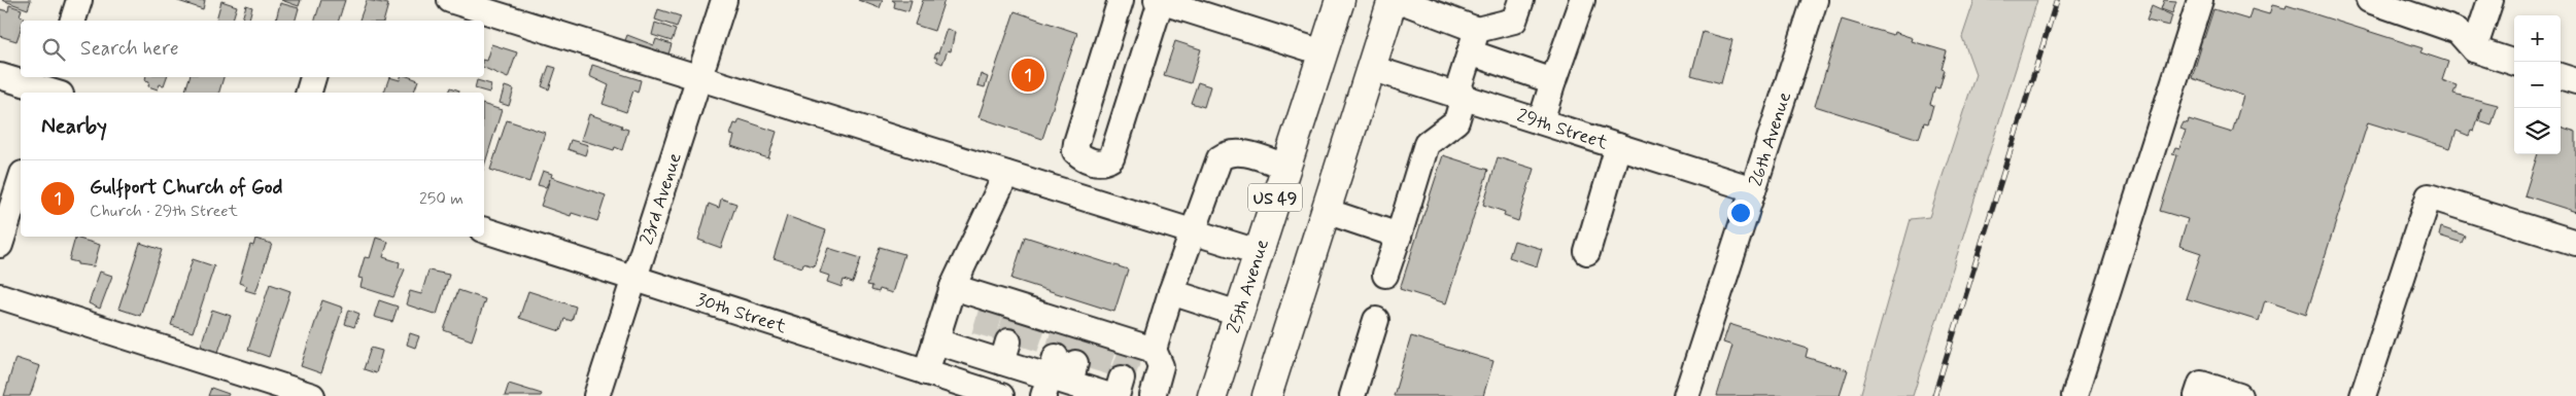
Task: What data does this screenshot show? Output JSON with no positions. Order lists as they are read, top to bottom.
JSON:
{
  "streets": {
    "main road": ["US 49", "25th Avenue"],
    "street": [
      "29th Street",
      "26th Avenue",
      "23rd Avenue",
      "30th Street"
    ]
  },
  "crossings": [
    ["29th Street", "26th Avenue"],
    ["29th Street", "US 49"],
    ["23rd Avenue", "30th Street"]
  ],
  "page": {
    "map_buttons": ["+", "−"],
    "search": "Search here",
    "pins": "1",
    "heading": "Nearby",
    "list": [
      {
        "mark": "1",
        "name": "Gulfport Church of God",
        "note": "Church · 29th Street",
        "value": "250 m"
      }
    ]
  }
}
